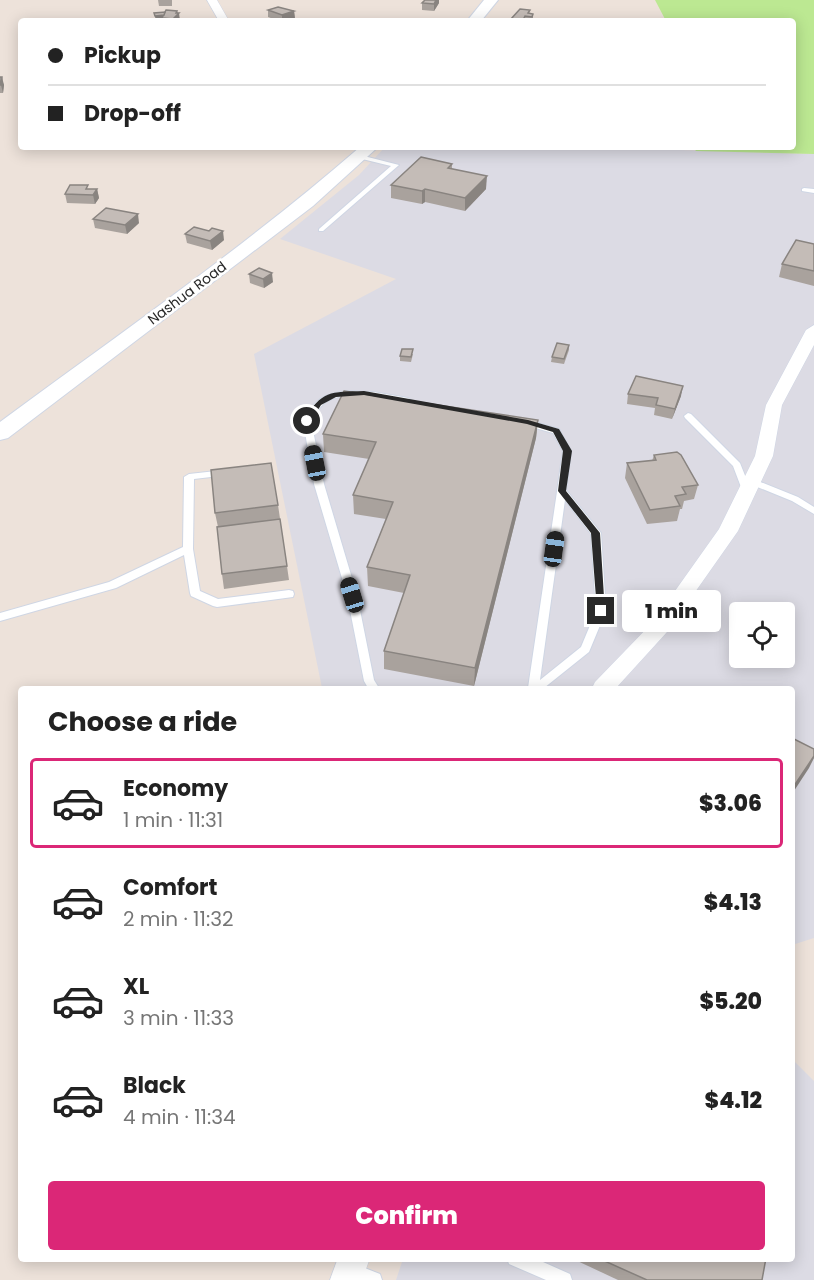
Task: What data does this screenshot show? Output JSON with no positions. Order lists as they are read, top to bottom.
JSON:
{
  "streets": {
    "main road": ["Nashua Road"]
  },
  "page": {
    "banner": ["Pickup", "Drop-off"],
    "bubble": "1 min",
    "heading": "Choose a ride",
    "list": [
      {
        "name": "Economy",
        "note": "1 min · 11:31",
        "value": "$3.06"
      },
      {
        "name": "Comfort",
        "note": "2 min · 11:32",
        "value": "$4.13"
      },
      {
        "name": "XL",
        "note": "3 min · 11:33",
        "value": "$5.20"
      },
      {
        "name": "Black",
        "note": "4 min · 11:34",
        "value": "$4.12"
      }
    ],
    "buttons": "Confirm"
  }
}
